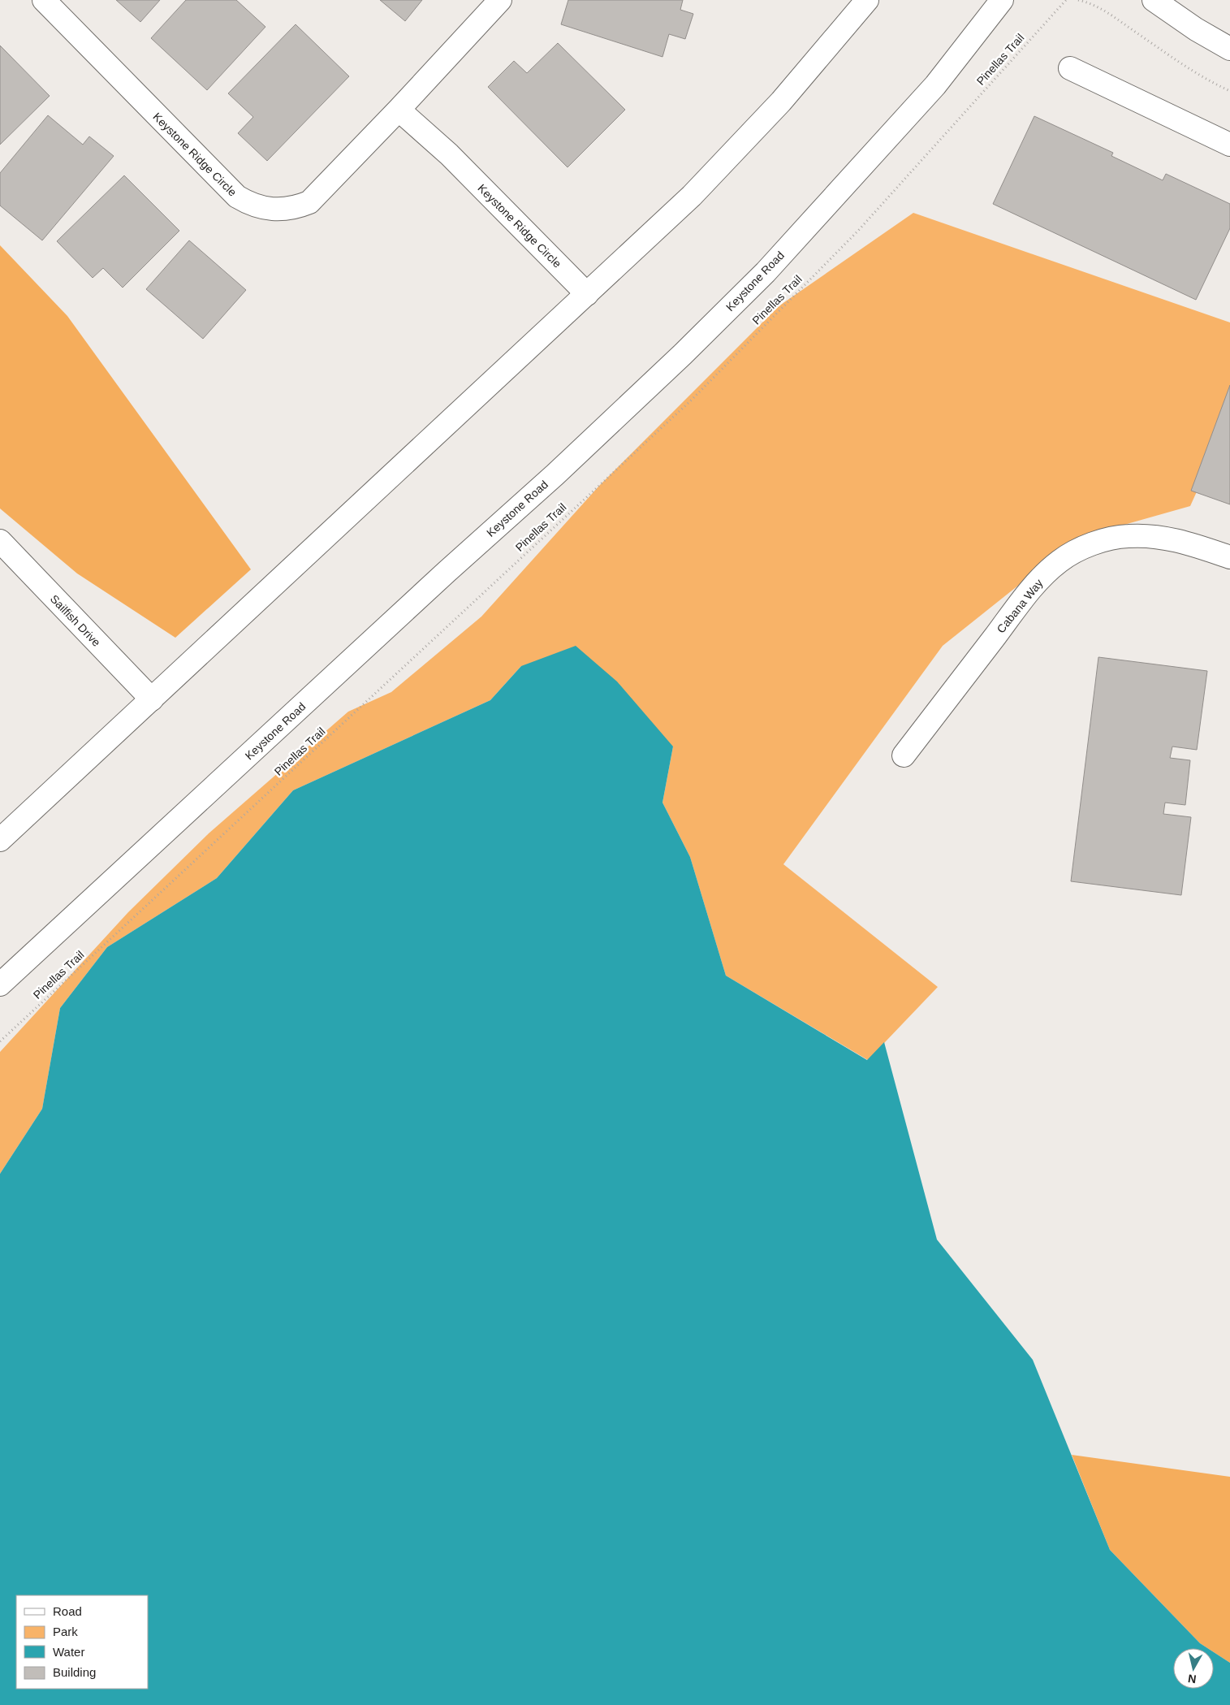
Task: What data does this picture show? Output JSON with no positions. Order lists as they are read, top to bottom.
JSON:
{
  "streets": {
    "main road": [
      "Keystone Ridge Circle",
      "Keystone Road",
      "Cabana Way",
      "Sailfish Drive"
    ],
    "path": ["Pinellas Trail"]
  },
  "legend": [
    "Road",
    "Park",
    "Water",
    "Building"
  ],
  "north": "bottom"
}
